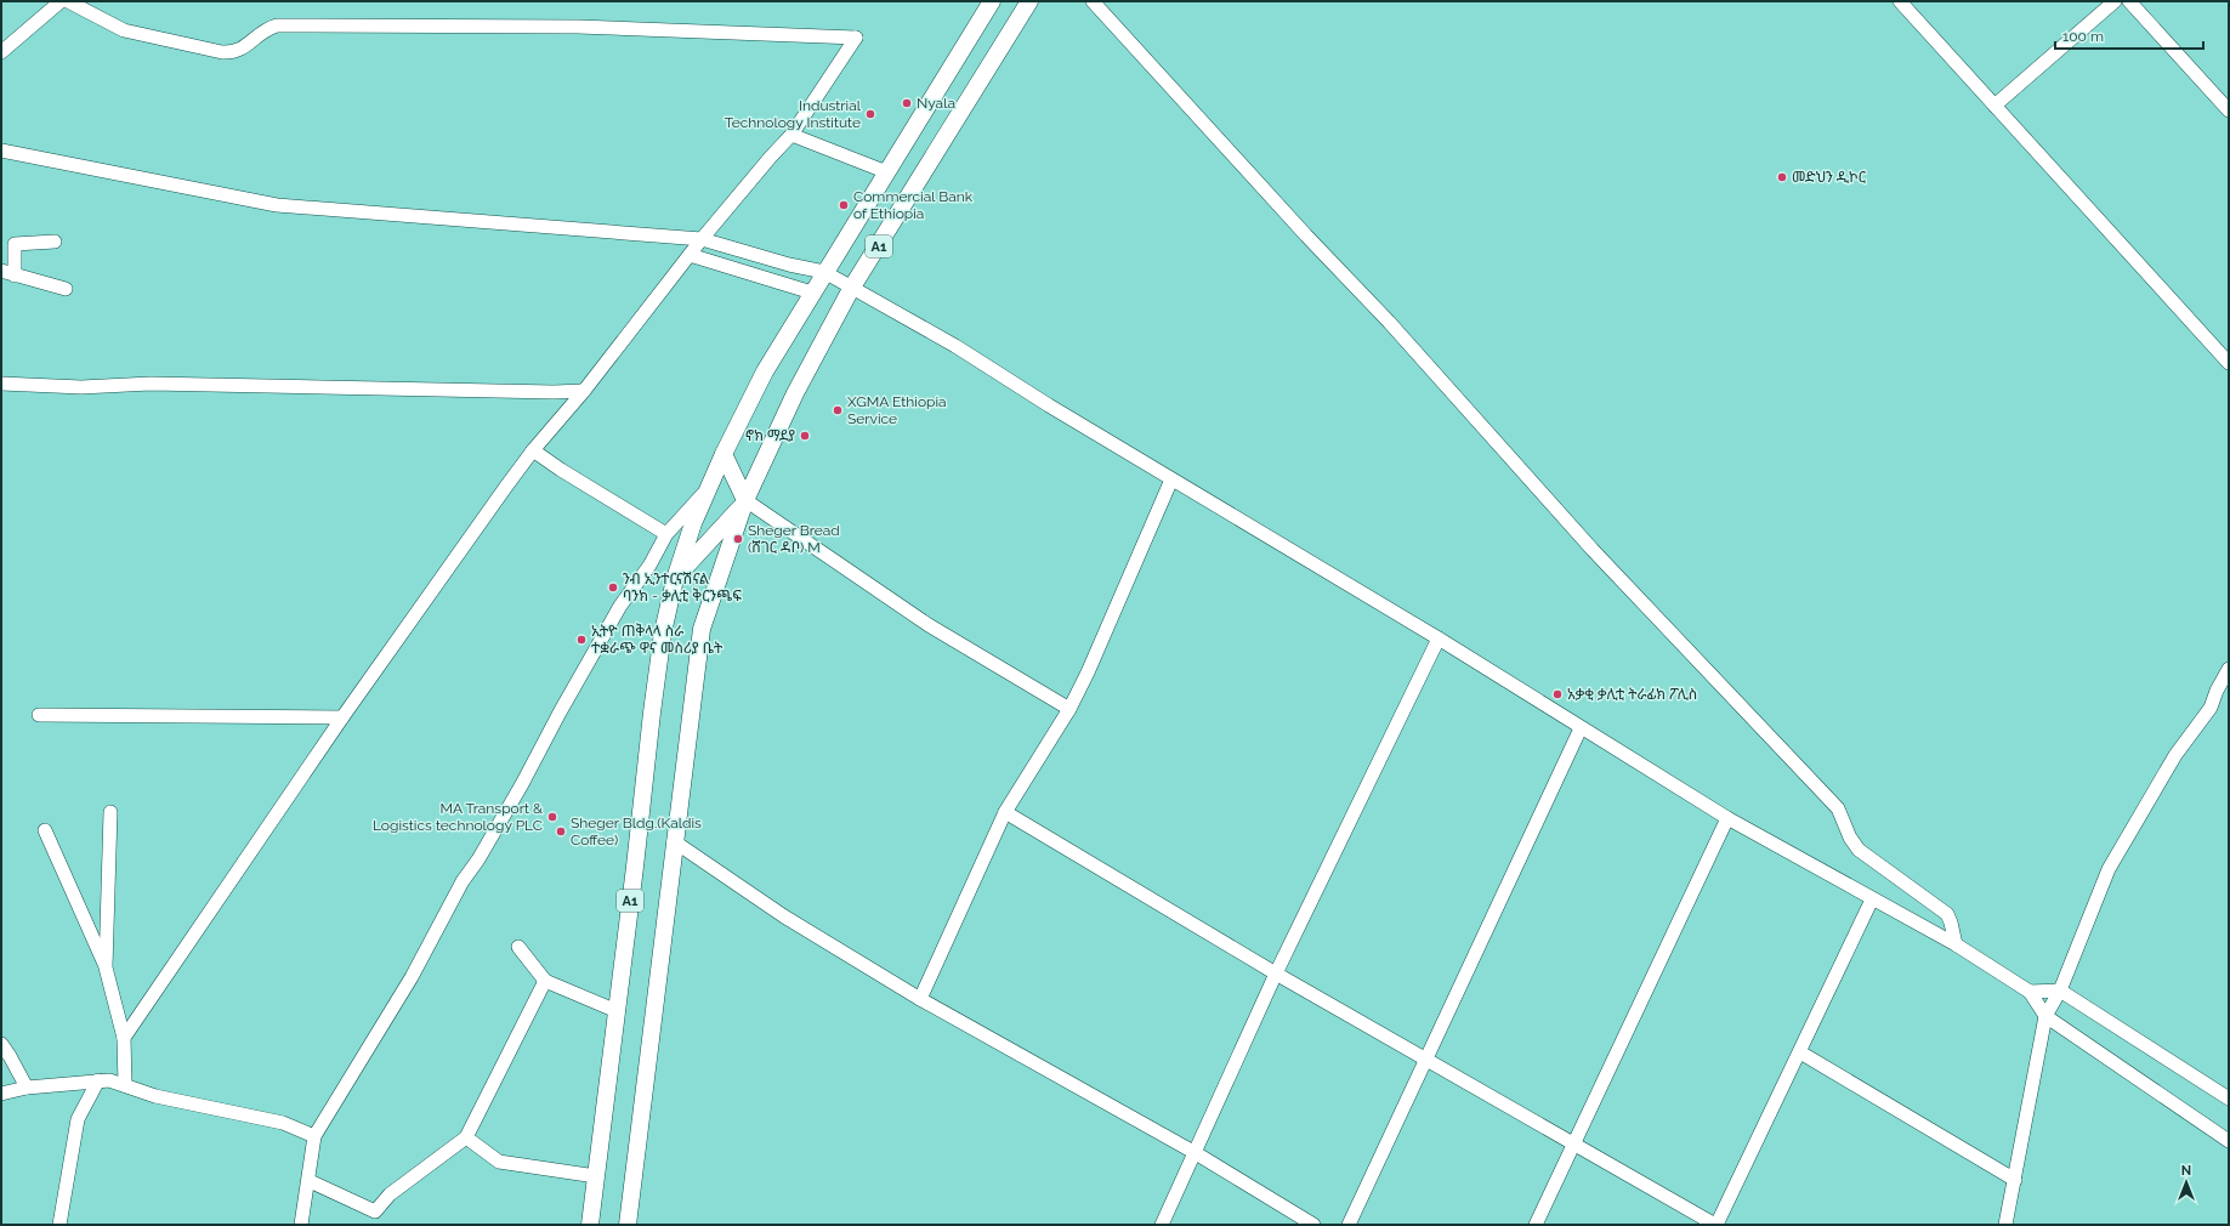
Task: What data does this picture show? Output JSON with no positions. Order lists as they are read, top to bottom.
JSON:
{
  "streets": {
    "main road": ["A1"]
  },
  "places": [
    "Nyala",
    "Industrial Technology Institute",
    "መድህን ዲኮር",
    "Commercial Bank of Ethiopia",
    "XGMA Ethiopia Service",
    "ኖክ ማደያ",
    "Sheger Bread (ሸገር ዳቦ) M",
    "ንብ ኢንተርናሽናል ባንክ - ቃሊቲ ቅርንጫፍ",
    "ኢትዮ ጠቅላላ ስራ ተቋራጭ ዋና መስሪያ ቤት",
    "አቃቂ ቃሊቲ ትራፊክ ፖሊስ",
    "MA Transport & Logistics technology PLC",
    "Sheger Bldg.(Kaldis Coffee)"
  ],
  "scale_bar": "100 m",
  "north": "top"
}
